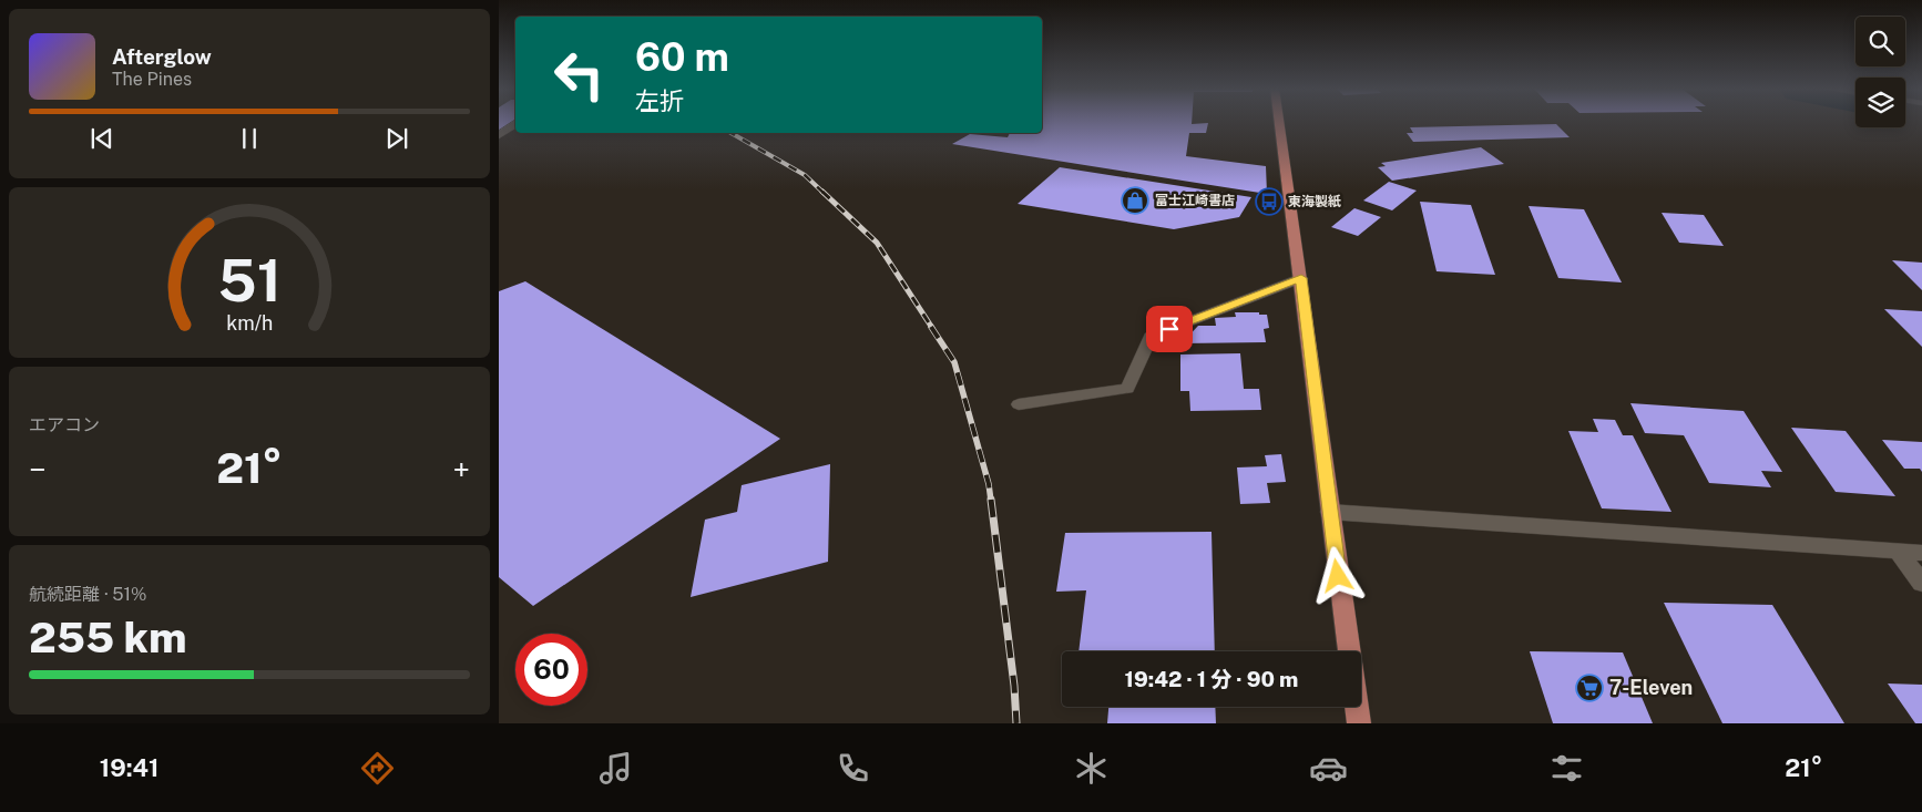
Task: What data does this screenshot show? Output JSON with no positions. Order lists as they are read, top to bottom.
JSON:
{
  "places": {
    "shop": ["富士江崎書店"],
    "bus stop": ["東海製紙"],
    "supermarket": ["7-Eleven"]
  },
  "page": {
    "turn": ["60 m", "左折"],
    "song": ["Afterglow", "The Pines"],
    "tile": [
      "エアコン",
      ["航続距離 · 51%", "255 km"]
    ],
    "heat": ["−", "21°", "+"],
    "limit": "60",
    "trip": "19:42 · 1 分 · 90 m",
    "tabs": ["19:41", "21°"],
    "gauge": ["51", "km/h"]
  }
}
